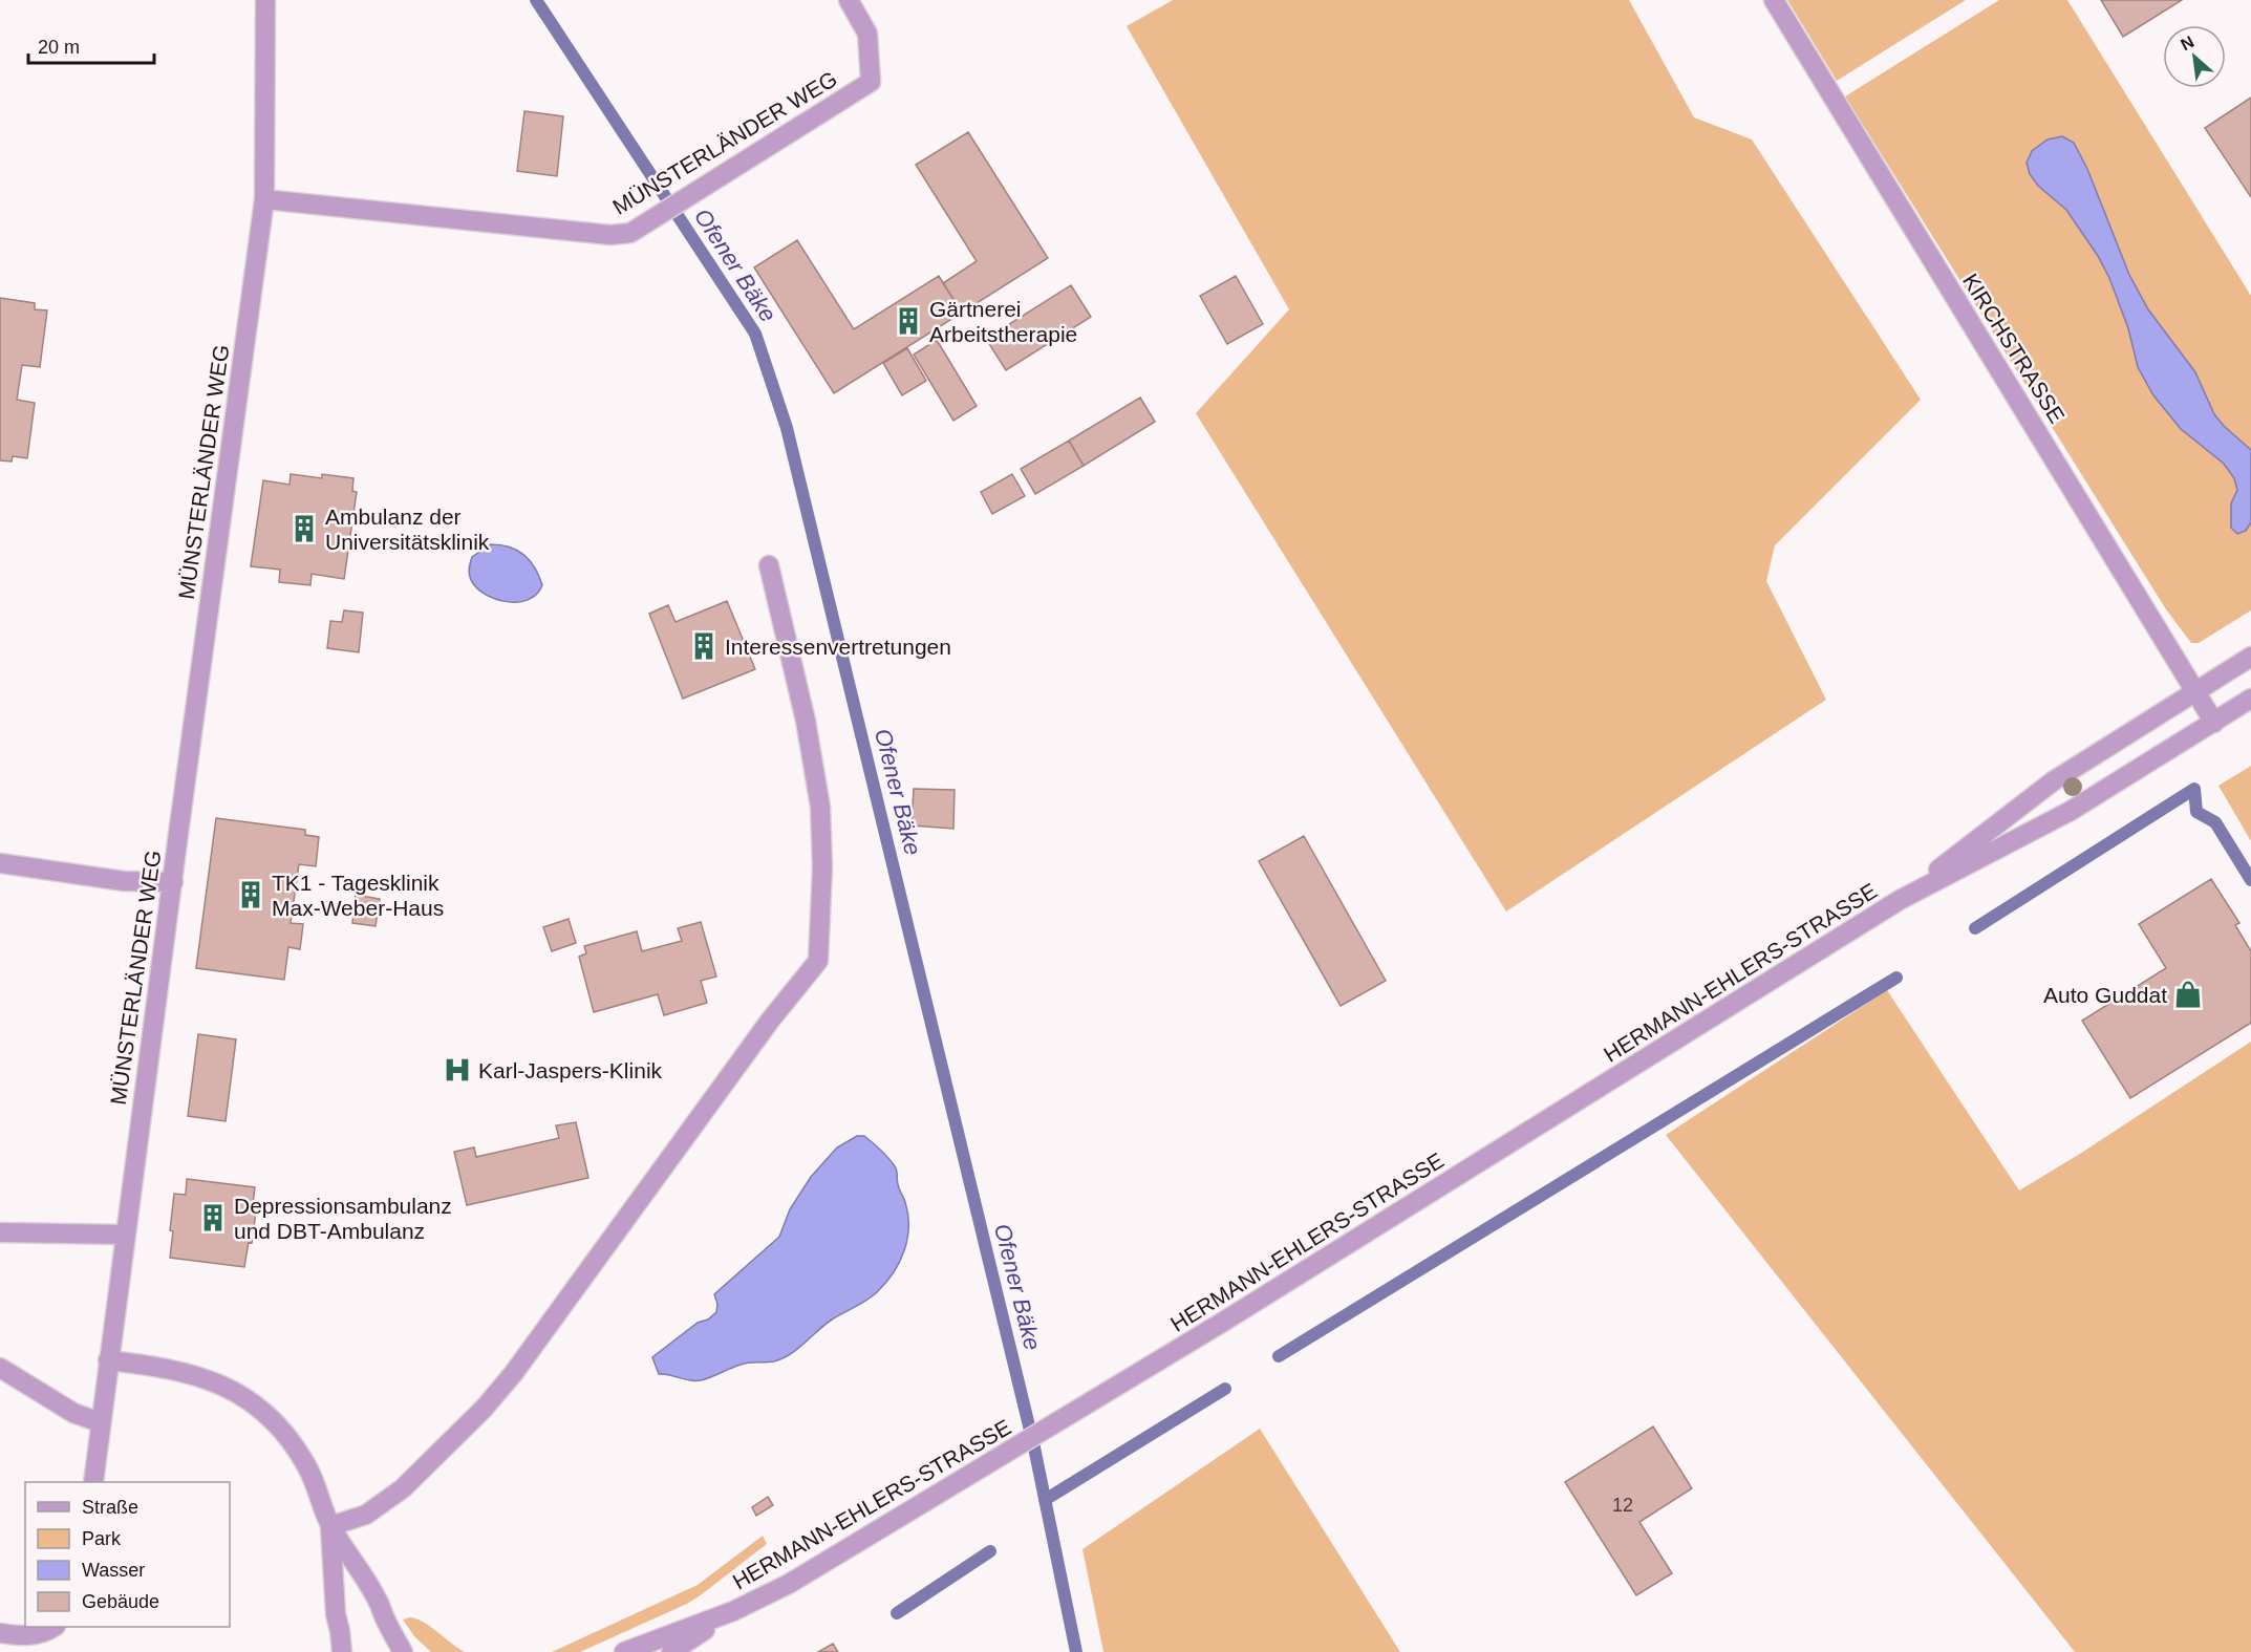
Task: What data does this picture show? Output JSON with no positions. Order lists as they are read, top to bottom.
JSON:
{
  "streets": {
    "street": ["MÜNSTERLÄNDER WEG", "KIRCHSTRASSE", "HERMANN-EHLERS-STRASSE"]
  },
  "crossings": [
    ["KIRCHSTRASSE", "HERMANN-EHLERS-STRASSE"]
  ],
  "water": ["Ofener Bäke"],
  "places": {
    "building": [
      "Gärtnerei Arbeitstherapie",
      "Ambulanz der Universitätsklinik",
      "Interessenvertretungen",
      "TK1 - Tagesklinik Max-Weber-Haus",
      "Depressionsambulanz und DBT-Ambulanz"
    ],
    "shop": ["Auto Guddat"],
    "hospital": ["Karl-Jaspers-Klinik"]
  },
  "house_numbers": ["12"],
  "legend": [
    "Straße",
    "Park",
    "Wasser",
    "Gebäude"
  ],
  "scale_bar": "20 m",
  "north": "top left"
}
